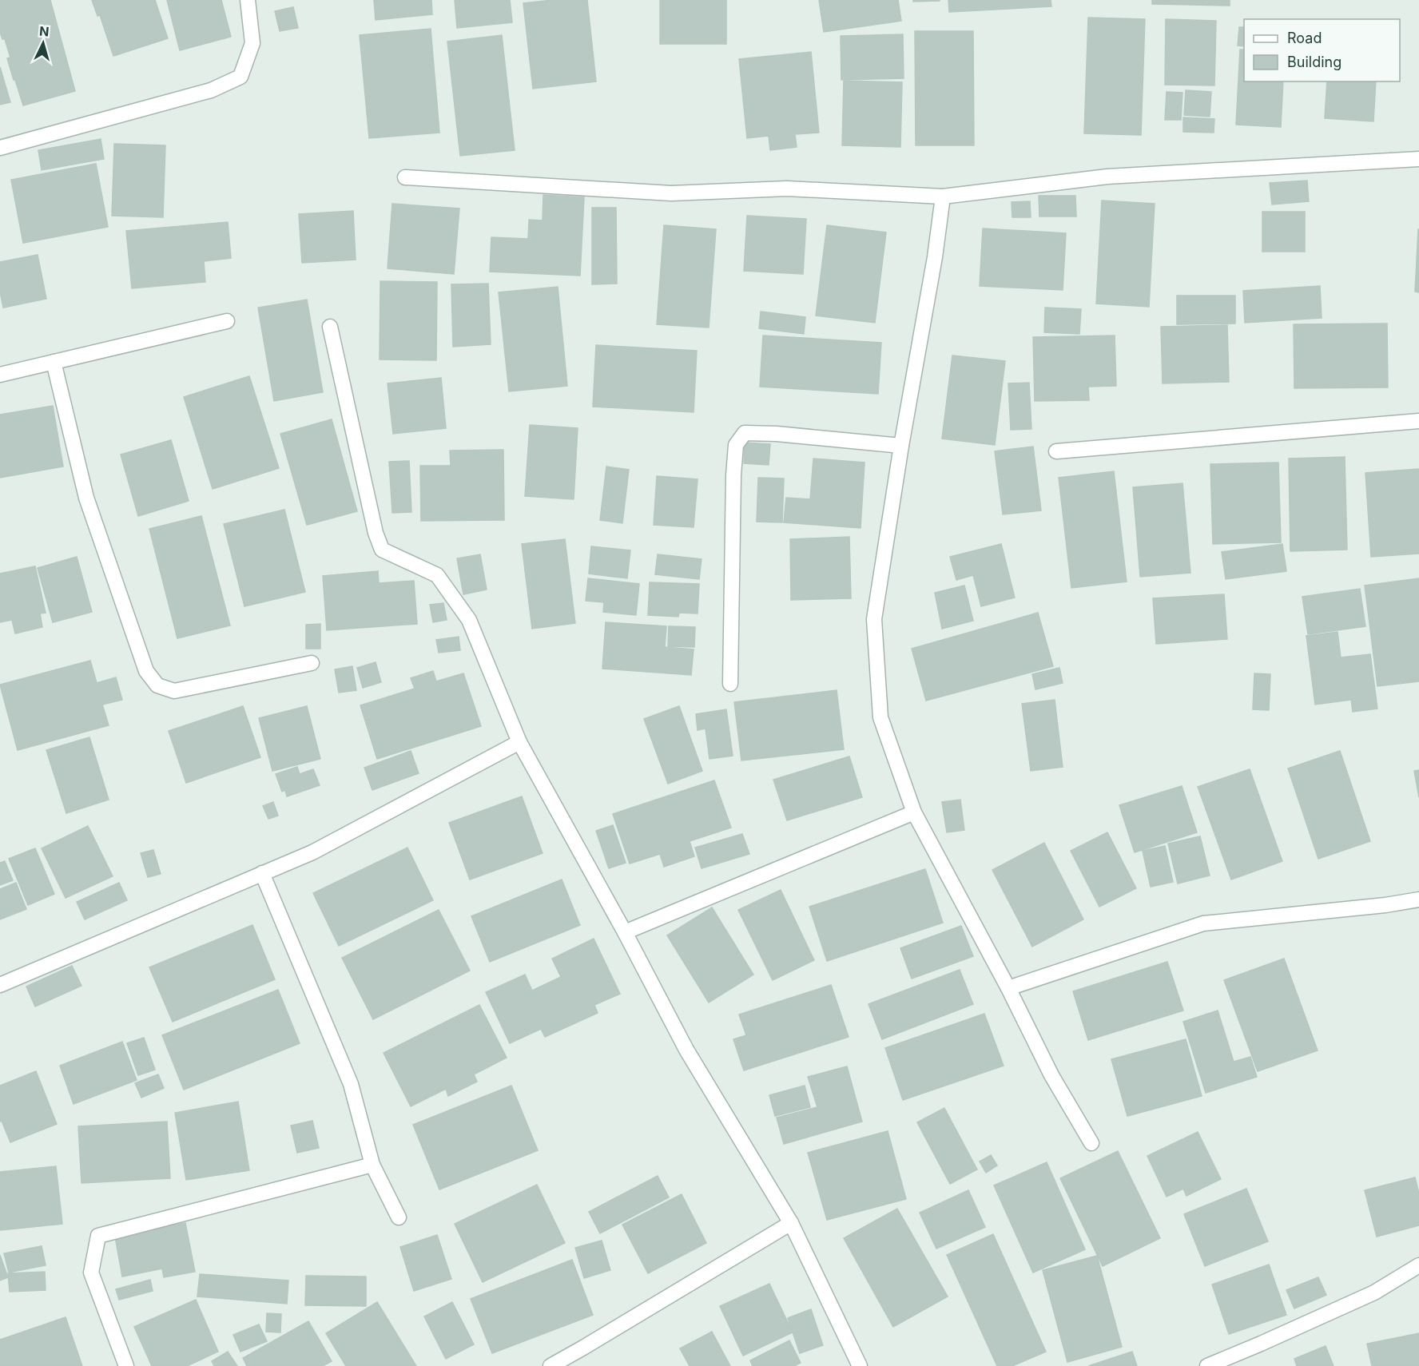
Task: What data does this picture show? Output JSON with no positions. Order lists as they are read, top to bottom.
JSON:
{
  "legend": ["Road", "Building"],
  "north": "top"
}
